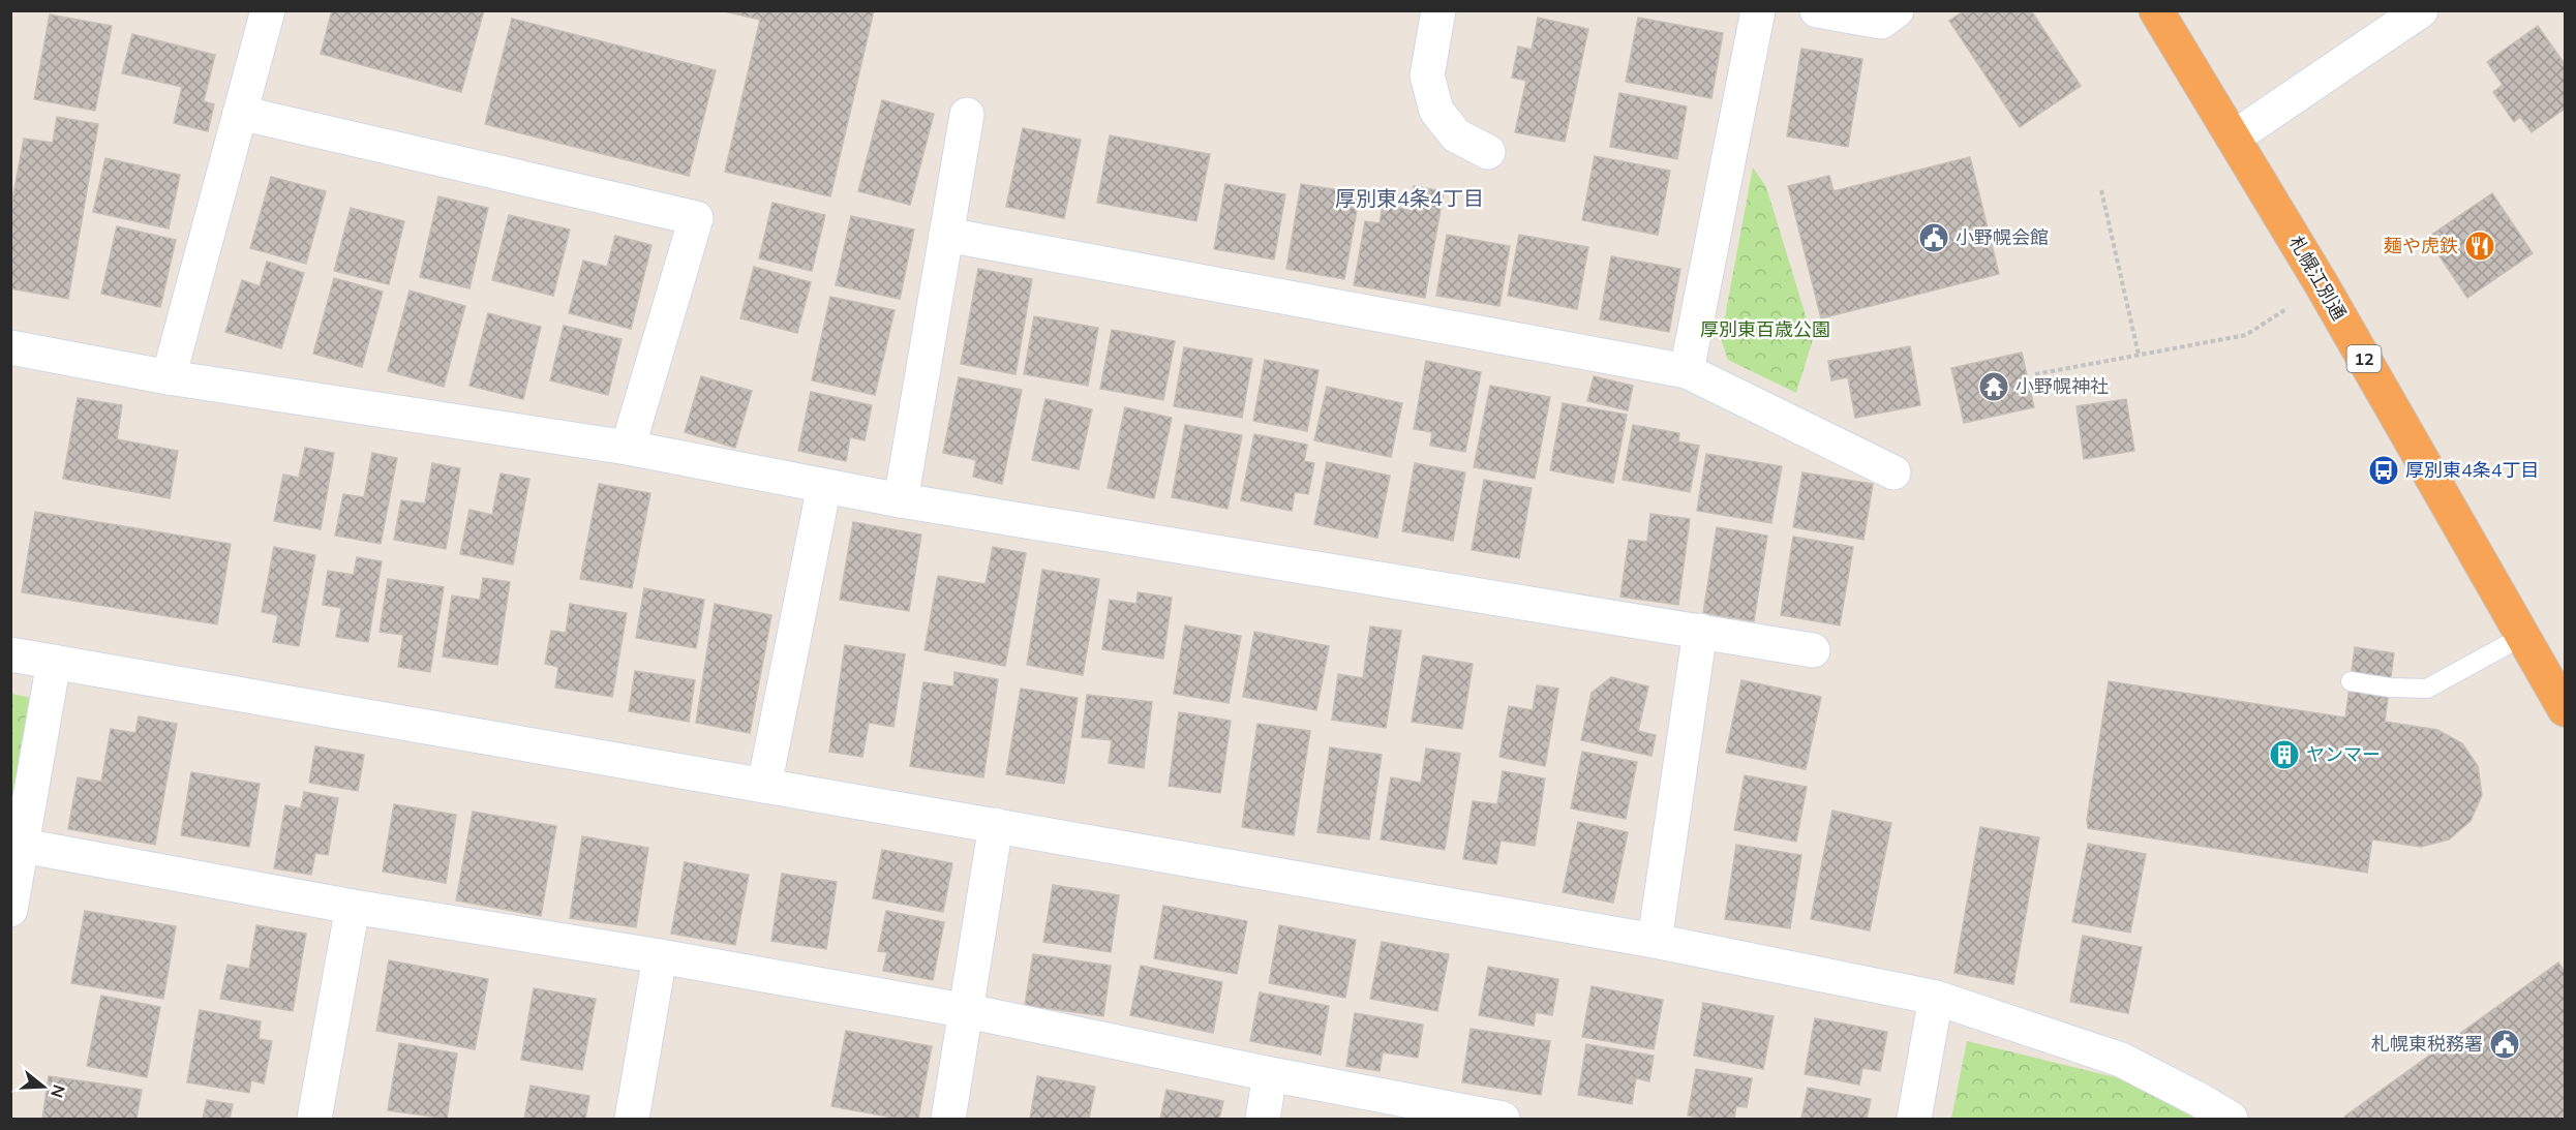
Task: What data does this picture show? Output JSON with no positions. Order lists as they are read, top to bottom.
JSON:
{
  "streets": {
    "highway": ["札幌江別通", "12"]
  },
  "districts": ["厚別東4条4丁目"],
  "parks": ["厚別東百歳公園"],
  "places": {
    "public building": ["小野幌会館", "札幌東税務署"],
    "restaurant": ["麺や虎鉄"],
    "temple": ["小野幌神社"],
    "bus stop": ["厚別東4条4丁目"],
    "building": ["ヤンマー"]
  },
  "north": "right"
}
